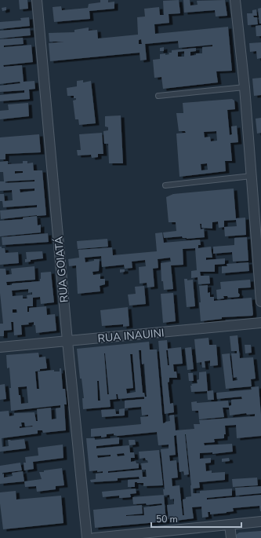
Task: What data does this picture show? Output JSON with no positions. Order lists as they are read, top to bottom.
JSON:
{
  "streets": {
    "street": ["RUA GOIATÁ", "RUA INAUINI"]
  },
  "crossings": [
    ["RUA GOIATÁ", "RUA INAUINI"]
  ],
  "scale_bar": "50 m"
}
